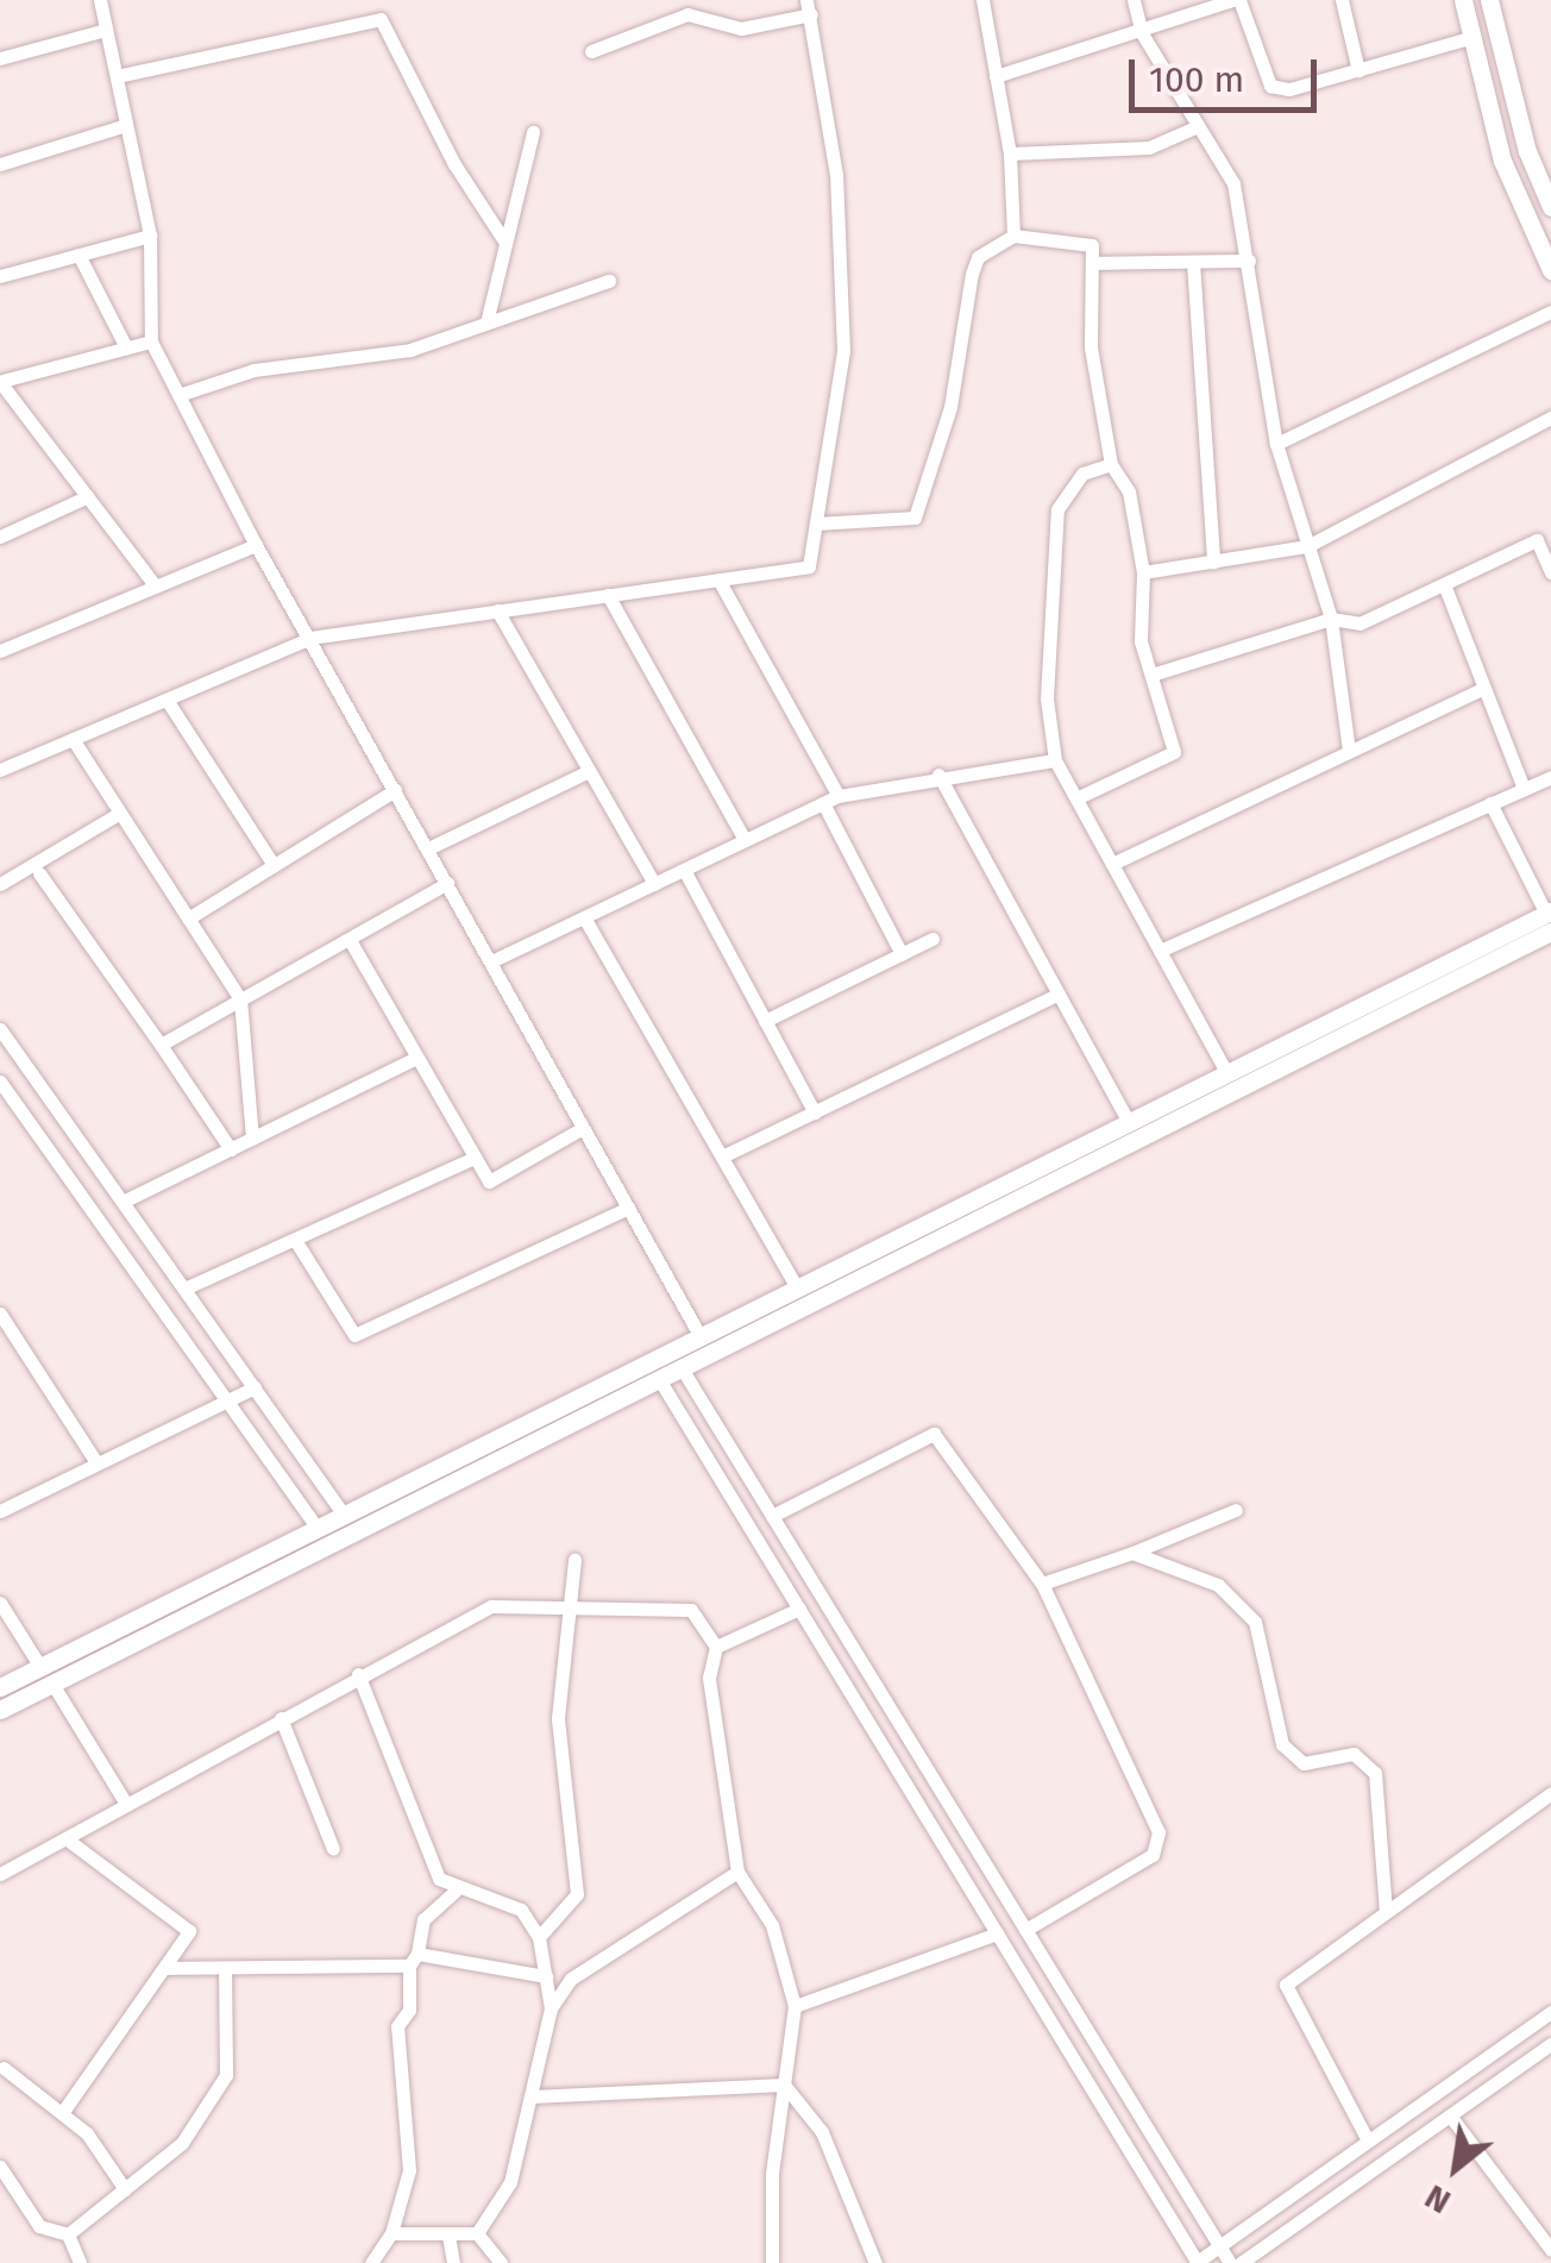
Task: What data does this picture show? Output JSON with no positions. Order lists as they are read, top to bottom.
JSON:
{
  "scale_bar": "100 m",
  "north": "bottom left"
}
